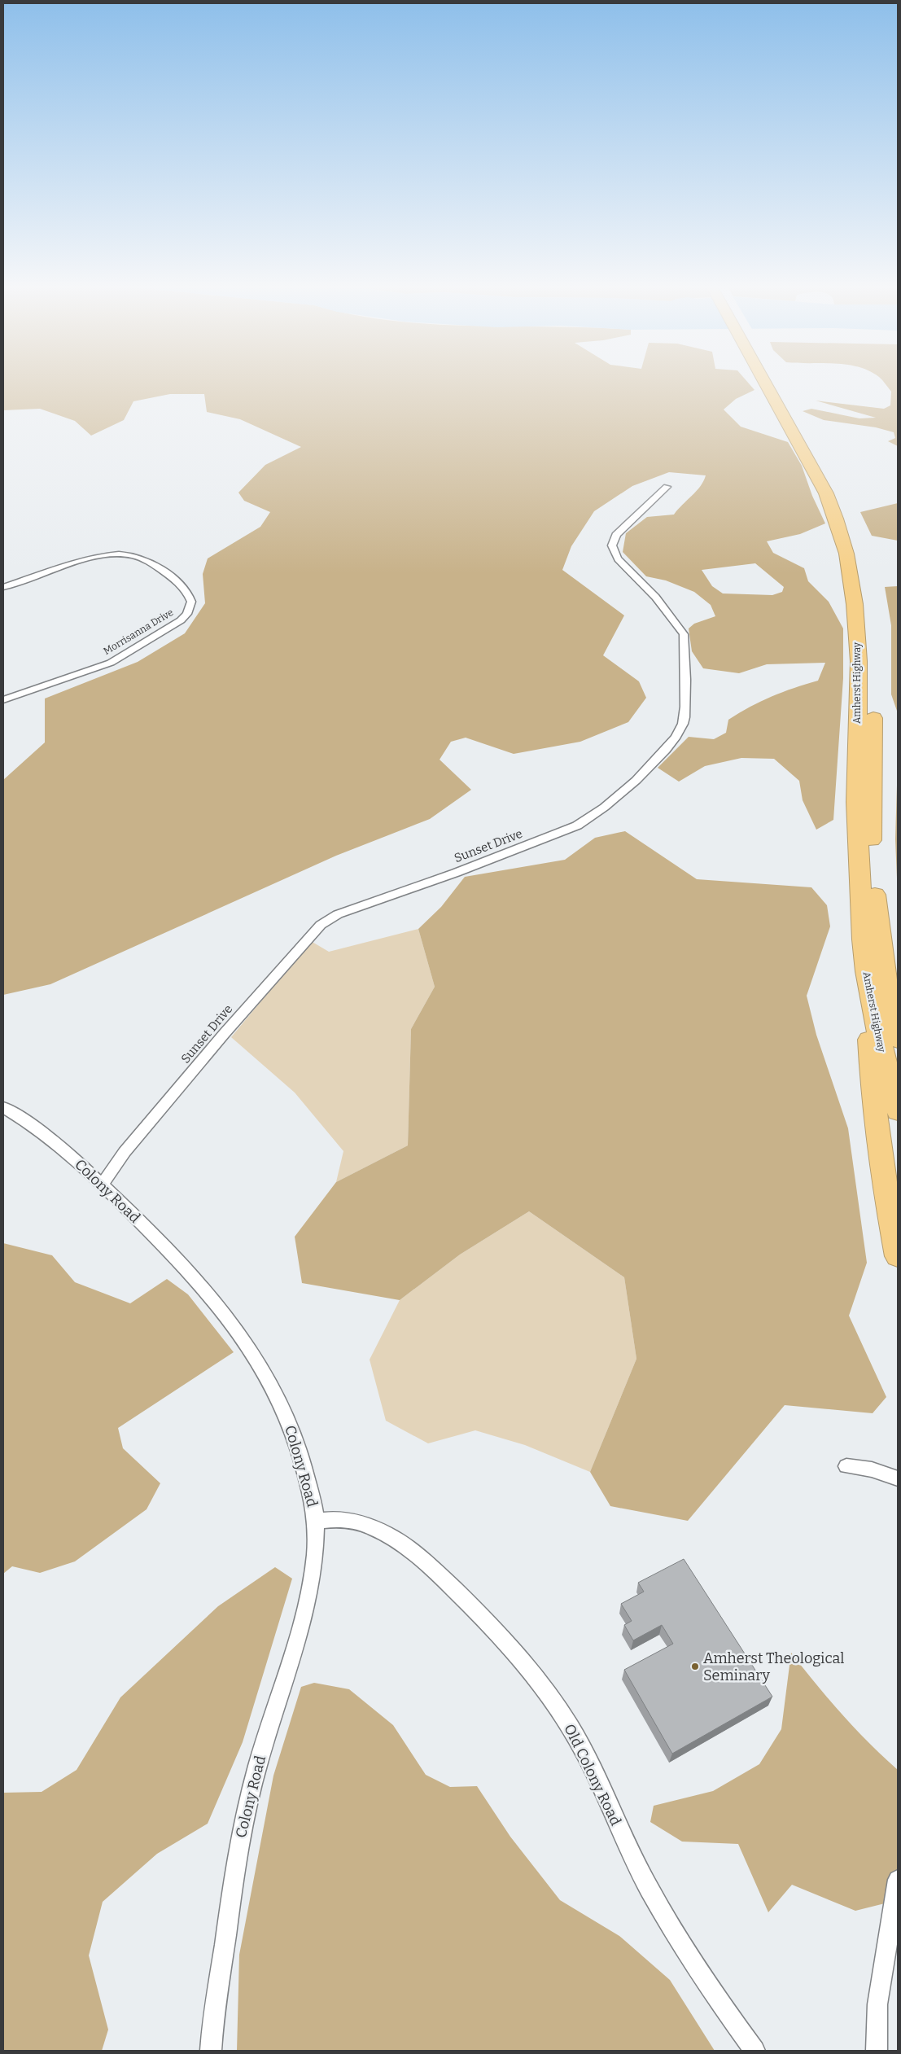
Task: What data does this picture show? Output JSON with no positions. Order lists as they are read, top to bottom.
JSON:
{
  "streets": {
    "highway": ["Amherst Highway"],
    "street": [
      "Morrisanna Drive",
      "Sunset Drive",
      "Colony Road",
      "Old Colony Road"
    ]
  },
  "crossings": [
    ["Sunset Drive", "Colony Road"],
    ["Colony Road", "Old Colony Road"]
  ],
  "places": ["Amherst Theological Seminary"]
}
